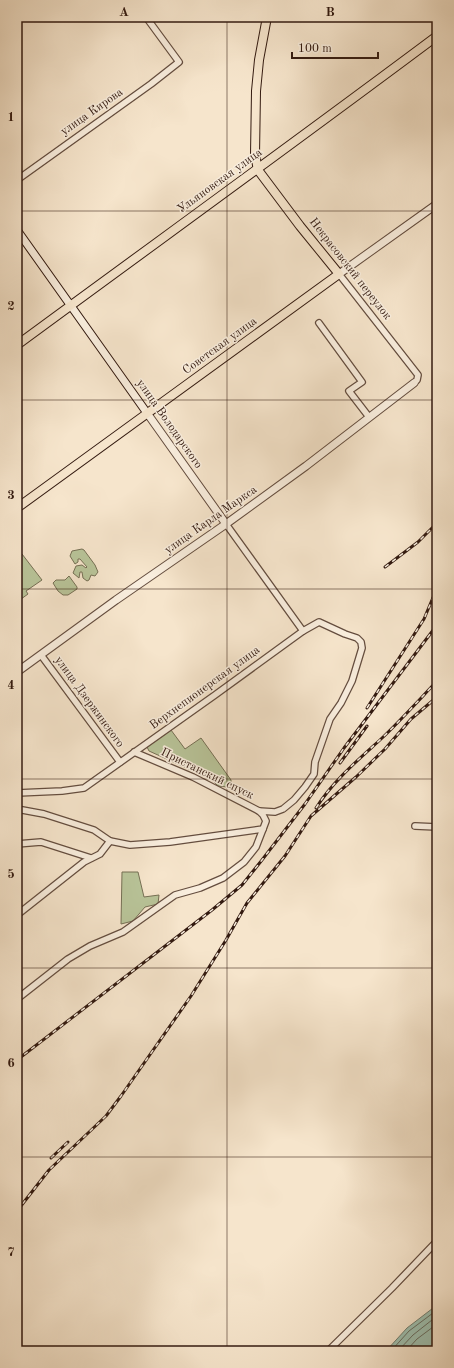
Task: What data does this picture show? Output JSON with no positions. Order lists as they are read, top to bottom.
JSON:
{
  "streets": {
    "main road": ["Ульяновская улица", "Некрасовский переулок", "Советская улица"],
    "street": [
      "улица Кирова",
      "улица Володарского",
      "улица Карла Маркса",
      "Верхнепионерская улица",
      "улица Дзержинского",
      "Пристанский спуск"
    ]
  },
  "crossings": [
    ["Ульяновская улица", "Некрасовский переулок"],
    ["Ульяновская улица", "улица Володарского"],
    ["Некрасовский переулок", "Советская улица"],
    ["Некрасовский переулок", "улица Карла Маркса"],
    ["Советская улица", "улица Володарского"],
    ["улица Володарского", "улица Карла Маркса"],
    ["улица Володарского", "Верхнепионерская улица"],
    ["улица Карла Маркса", "улица Дзержинского"],
    ["Верхнепионерская улица", "улица Дзержинского"],
    ["Верхнепионерская улица", "Пристанский спуск"]
  ],
  "scale_bar": "100 m",
  "grid": {
    "columns": ["A", "B"],
    "rows": [
      "1",
      "2",
      "3",
      "4",
      "5",
      "6",
      "7"
    ]
  }
}
